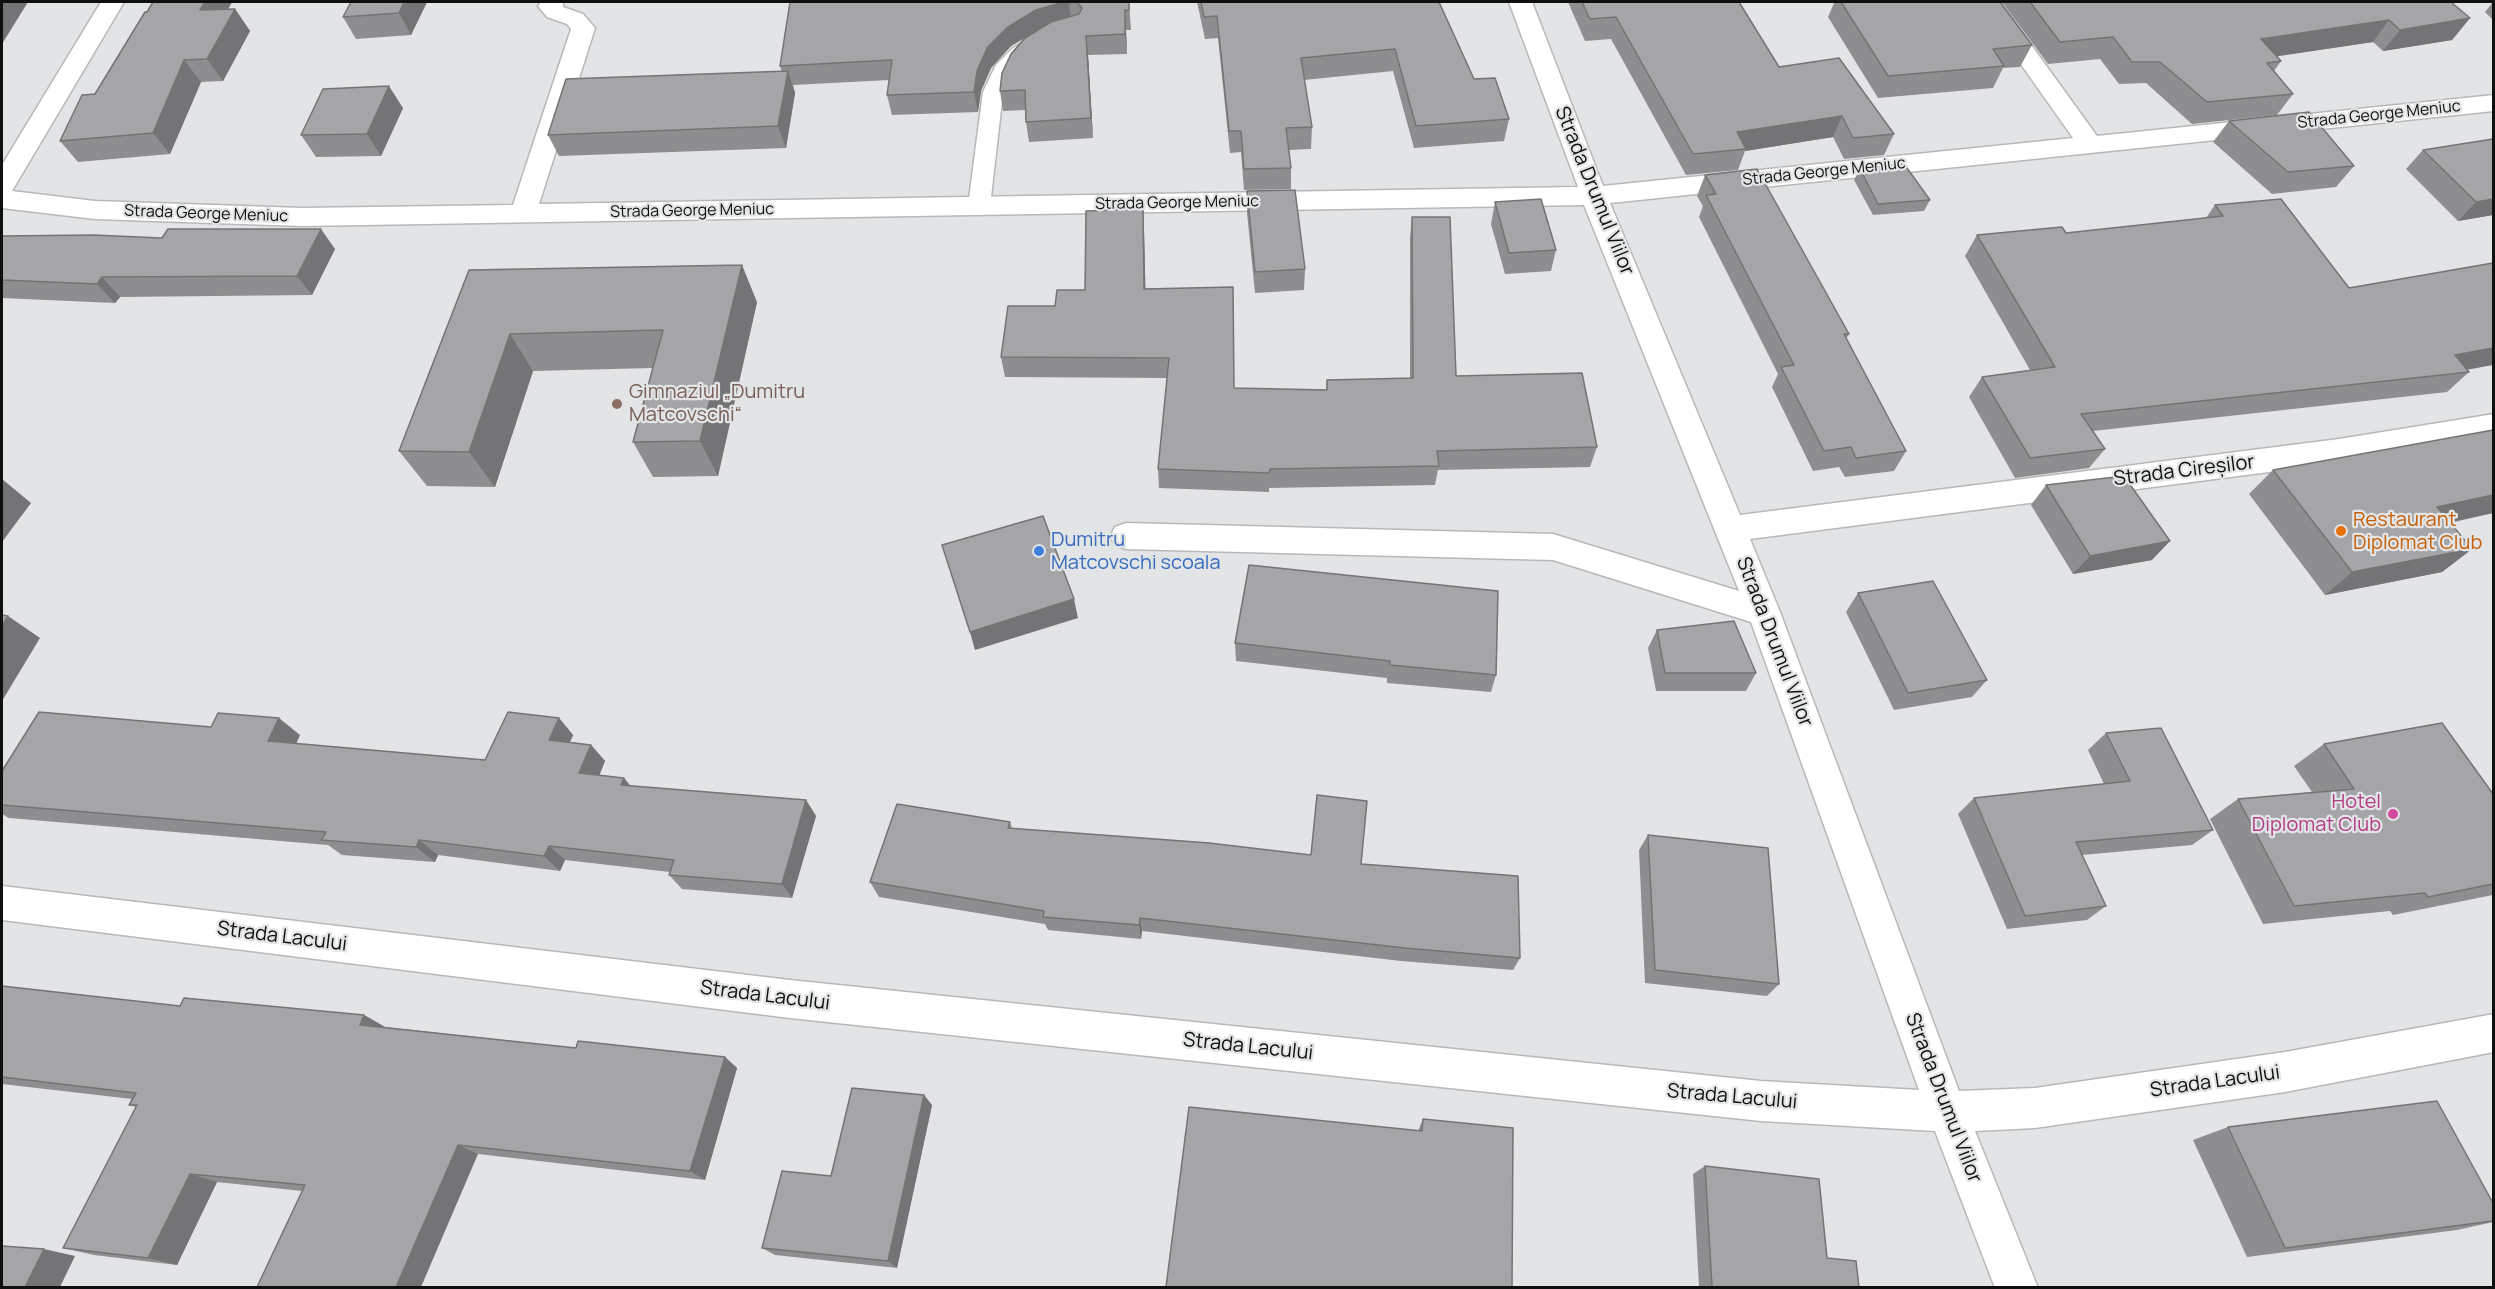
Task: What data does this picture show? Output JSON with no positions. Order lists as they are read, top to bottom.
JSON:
{
  "streets": {
    "street": [
      "Strada George Meniuc",
      "Strada Drumul Viilor",
      "Strada Cireșilor",
      "Strada Lacului"
    ]
  },
  "crossings": [
    ["Strada George Meniuc", "Strada Drumul Viilor"],
    ["Strada Drumul Viilor", "Strada Cireșilor"],
    ["Strada Drumul Viilor", "Strada Lacului"]
  ],
  "places": [
    "Gimnaziul „Dumitru Matcovschi“",
    "Restaurant Diplomat Club",
    "Dumitru Matcovschi scoala",
    "Hotel Diplomat Club"
  ]
}
